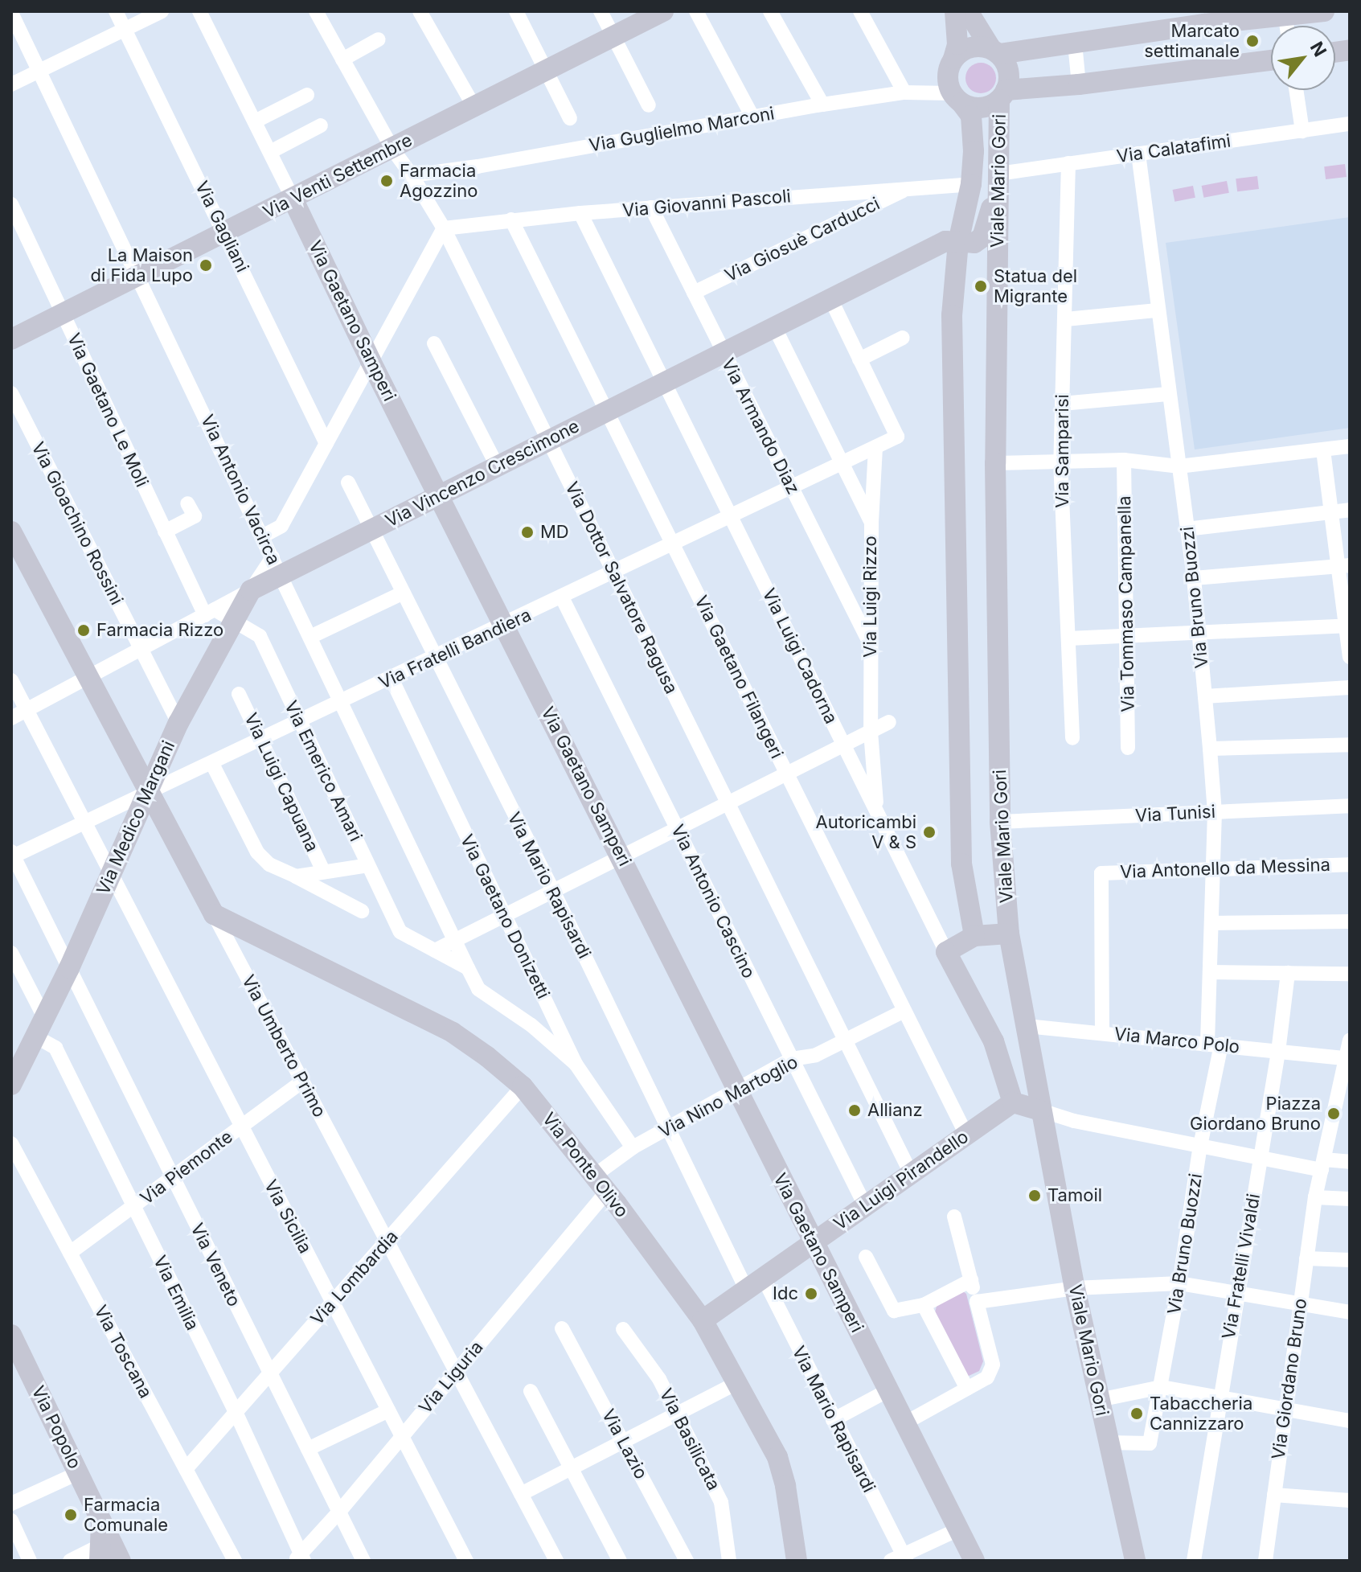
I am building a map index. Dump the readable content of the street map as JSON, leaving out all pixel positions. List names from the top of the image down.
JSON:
{
  "streets": {
    "street": [
      "Via Guglielmo Marconi",
      "Via Calatafimi",
      "Via Venti Settembre",
      "Viale Mario Gori",
      "Via Giovanni Pascoli",
      "Via Gagliani",
      "Via Giosuè Carducci",
      "Via Gaetano Samperi",
      "Via Gaetano Le Moli",
      "Via Armando Diaz",
      "Via Samparisi",
      "Via Vincenzo Crescimone",
      "Via Antonio Vacirca",
      "Via Gioachino Rossini",
      "Via Dottor Salvatore Ragusa",
      "Via Luigi Rizzo",
      "Via Bruno Buozzi",
      "Via Tommaso Campanella",
      "Via Fratelli Bandiera",
      "Via Luigi Cadorna",
      "Via Gaetano Filangeri",
      "Via Emerico Amari",
      "Via Luigi Capuana",
      "Via Tunisi",
      "Via Medico Margani",
      "Via Antonello da Messina",
      "Via Mario Rapisardi",
      "Via Antonio Cascino",
      "Via Gaetano Donizetti",
      "Via Marco Polo",
      "Via Umberto Primo",
      "Via Nino Martoglio",
      "Via Ponte Olivo",
      "Via Piemonte",
      "Via Luigi Pirandello",
      "Via Sicilia",
      "Via Veneto",
      "Via Fratelli Vivaldi",
      "Via Lombardia",
      "Via Emilia",
      "Via Toscana",
      "Via Liguria",
      "Via Giordano Bruno",
      "Via Popolo",
      "Via Basilicata",
      "Via Lazio"
    ]
  },
  "crossings": [
    ["Via Guglielmo Marconi", "Viale Mario Gori"],
    ["Via Guglielmo Marconi", "Via Dottor Salvatore Ragusa"],
    ["Via Calatafimi", "Viale Mario Gori"],
    ["Via Calatafimi", "Via Samparisi"],
    ["Via Calatafimi", "Via Vincenzo Crescimone"],
    ["Via Calatafimi", "Via Bruno Buozzi"],
    ["Via Venti Settembre", "Via Gagliani"],
    ["Via Venti Settembre", "Via Gaetano Samperi"],
    ["Via Venti Settembre", "Via Gaetano Le Moli"],
    ["Via Venti Settembre", "Via Antonio Vacirca"],
    ["Via Venti Settembre", "Via Dottor Salvatore Ragusa"],
    ["Viale Mario Gori", "Via Giovanni Pascoli"],
    ["Viale Mario Gori", "Via Vincenzo Crescimone"],
    ["Viale Mario Gori", "Via Bruno Buozzi"],
    ["Viale Mario Gori", "Via Tunisi"],
    ["Viale Mario Gori", "Via Marco Polo"],
    ["Via Giovanni Pascoli", "Via Giosuè Carducci"],
    ["Via Giovanni Pascoli", "Via Armando Diaz"],
    ["Via Giovanni Pascoli", "Via Dottor Salvatore Ragusa"],
    ["Via Giovanni Pascoli", "Via Luigi Cadorna"],
    ["Via Giovanni Pascoli", "Via Gaetano Filangeri"],
    ["Via Giosuè Carducci", "Via Armando Diaz"],
    ["Via Gaetano Samperi", "Via Vincenzo Crescimone"],
    ["Via Gaetano Samperi", "Via Fratelli Bandiera"],
    ["Via Gaetano Samperi", "Via Nino Martoglio"],
    ["Via Gaetano Samperi", "Via Luigi Pirandello"],
    ["Via Gaetano Le Moli", "Via Vincenzo Crescimone"],
    ["Via Gaetano Le Moli", "Via Emerico Amari"],
    ["Via Armando Diaz", "Via Vincenzo Crescimone"],
    ["Via Armando Diaz", "Via Luigi Rizzo"],
    ["Via Armando Diaz", "Via Fratelli Bandiera"],
    ["Via Vincenzo Crescimone", "Via Antonio Vacirca"],
    ["Via Vincenzo Crescimone", "Via Gioachino Rossini"],
    ["Via Vincenzo Crescimone", "Via Dottor Salvatore Ragusa"],
    ["Via Vincenzo Crescimone", "Via Luigi Rizzo"],
    ["Via Vincenzo Crescimone", "Via Luigi Cadorna"],
    ["Via Vincenzo Crescimone", "Via Gaetano Filangeri"],
    ["Via Vincenzo Crescimone", "Via Emerico Amari"],
    ["Via Vincenzo Crescimone", "Via Medico Margani"],
    ["Via Vincenzo Crescimone", "Via Mario Rapisardi"],
    ["Via Vincenzo Crescimone", "Via Umberto Primo"],
    ["Via Vincenzo Crescimone", "Via Sicilia"],
    ["Via Antonio Vacirca", "Via Fratelli Bandiera"],
    ["Via Antonio Vacirca", "Via Gaetano Donizetti"],
    ["Via Gioachino Rossini", "Via Medico Margani"],
    ["Via Dottor Salvatore Ragusa", "Via Fratelli Bandiera"],
    ["Via Dottor Salvatore Ragusa", "Via Nino Martoglio"],
    ["Via Dottor Salvatore Ragusa", "Via Luigi Pirandello"],
    ["Via Luigi Rizzo", "Via Fratelli Bandiera"],
    ["Via Luigi Rizzo", "Via Luigi Cadorna"],
    ["Via Bruno Buozzi", "Via Tunisi"],
    ["Via Bruno Buozzi", "Via Antonello da Messina"],
    ["Via Bruno Buozzi", "Via Marco Polo"],
    ["Via Fratelli Bandiera", "Via Luigi Cadorna"],
    ["Via Fratelli Bandiera", "Via Gaetano Filangeri"],
    ["Via Fratelli Bandiera", "Via Emerico Amari"],
    ["Via Fratelli Bandiera", "Via Luigi Capuana"],
    ["Via Fratelli Bandiera", "Via Medico Margani"],
    ["Via Fratelli Bandiera", "Via Mario Rapisardi"],
    ["Via Fratelli Bandiera", "Via Antonio Cascino"],
    ["Via Fratelli Bandiera", "Via Gaetano Donizetti"],
    ["Via Fratelli Bandiera", "Via Umberto Primo"],
    ["Via Fratelli Bandiera", "Via Sicilia"],
    ["Via Fratelli Bandiera", "Via Veneto"],
    ["Via Luigi Cadorna", "Via Luigi Pirandello"],
    ["Via Gaetano Filangeri", "Via Nino Martoglio"],
    ["Via Gaetano Filangeri", "Via Luigi Pirandello"],
    ["Via Emerico Amari", "Via Medico Margani"],
    ["Via Medico Margani", "Via Umberto Primo"],
    ["Via Medico Margani", "Via Sicilia"],
    ["Via Medico Margani", "Via Veneto"],
    ["Via Medico Margani", "Via Emilia"],
    ["Via Antonello da Messina", "Via Marco Polo"],
    ["Via Mario Rapisardi", "Via Nino Martoglio"],
    ["Via Mario Rapisardi", "Via Luigi Pirandello"],
    ["Via Antonio Cascino", "Via Nino Martoglio"],
    ["Via Antonio Cascino", "Via Luigi Pirandello"],
    ["Via Gaetano Donizetti", "Via Nino Martoglio"],
    ["Via Marco Polo", "Via Fratelli Vivaldi"],
    ["Via Marco Polo", "Via Giordano Bruno"],
    ["Via Umberto Primo", "Via Ponte Olivo"],
    ["Via Umberto Primo", "Via Piemonte"],
    ["Via Umberto Primo", "Via Lombardia"],
    ["Via Umberto Primo", "Via Liguria"],
    ["Via Nino Martoglio", "Via Ponte Olivo"],
    ["Via Nino Martoglio", "Via Liguria"],
    ["Via Ponte Olivo", "Via Luigi Pirandello"],
    ["Via Ponte Olivo", "Via Lombardia"],
    ["Via Ponte Olivo", "Via Liguria"],
    ["Via Piemonte", "Via Sicilia"],
    ["Via Piemonte", "Via Veneto"],
    ["Via Piemonte", "Via Emilia"],
    ["Via Piemonte", "Via Toscana"],
    ["Via Sicilia", "Via Lombardia"],
    ["Via Sicilia", "Via Liguria"],
    ["Via Veneto", "Via Lombardia"],
    ["Via Veneto", "Via Liguria"],
    ["Via Lombardia", "Via Emilia"],
    ["Via Lombardia", "Via Toscana"],
    ["Via Emilia", "Via Liguria"]
  ],
  "places": [
    "Marcato settimanale",
    "Farmacia Agozzino",
    "La Maison di Fida Lupo",
    "Statua del Migrante",
    "MD",
    "Farmacia Rizzo",
    "Autoricambi V & S",
    "Allianz",
    "Piazza Giordano Bruno",
    "Tamoil",
    "Idc",
    "Tabaccheria Cannizzaro",
    "Farmacia Comunale"
  ],
  "north": "top right"
}
